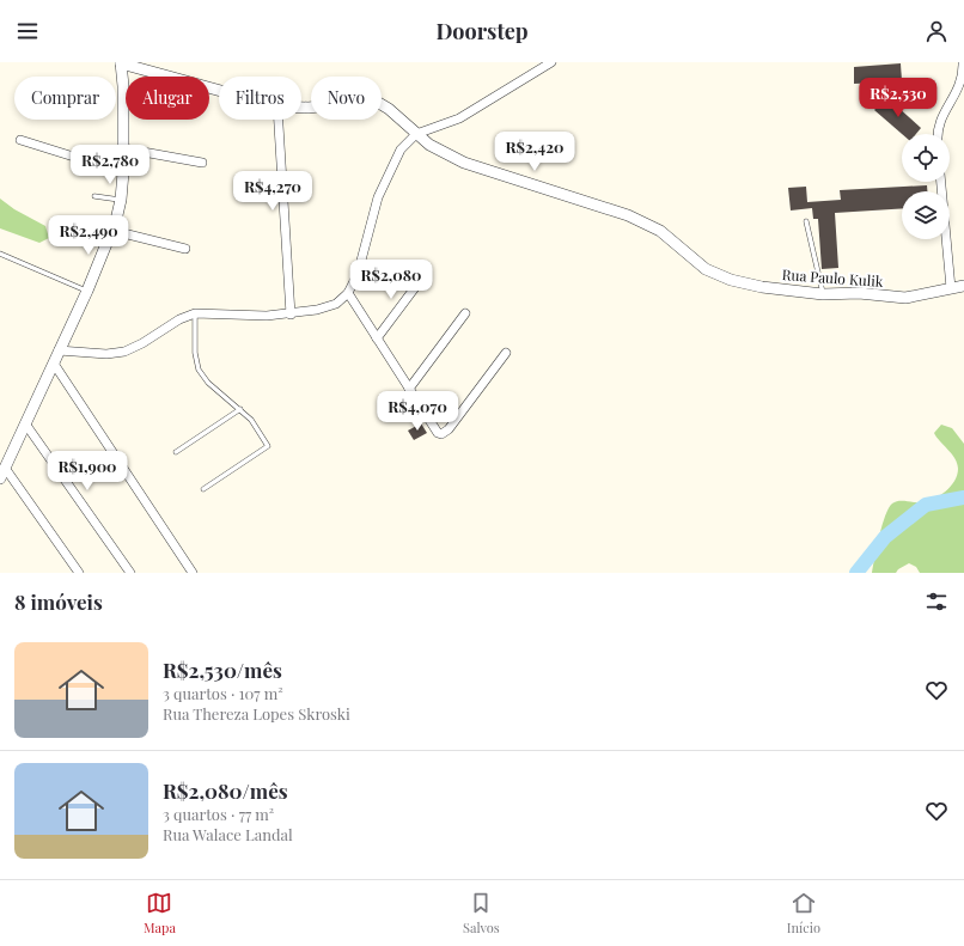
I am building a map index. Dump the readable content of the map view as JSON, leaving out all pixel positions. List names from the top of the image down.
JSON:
{
  "streets": {
    "street": ["Rua Paulo Kulik"]
  },
  "page": {
    "header": "Doorstep",
    "chip": [
      "Comprar",
      "Alugar",
      "Filtros",
      "Novo"
    ],
    "price": [
      "R$2,530",
      "R$2,420",
      "R$2,780",
      "R$4,270",
      "R$2,490",
      "R$2,080",
      "R$4,070",
      "R$1,900"
    ],
    "heading": "8 imóveis",
    "list": [
      {
        "name": "R$2,530/mês",
        "note": "3 quartos · 107 m² · Rua Thereza Lopes Skroski"
      },
      {
        "name": "R$2,080/mês",
        "note": "3 quartos · 77 m² · Rua Walace Landal"
      }
    ],
    "tabs": ["Mapa", "Salvos", "Início"]
  }
}
